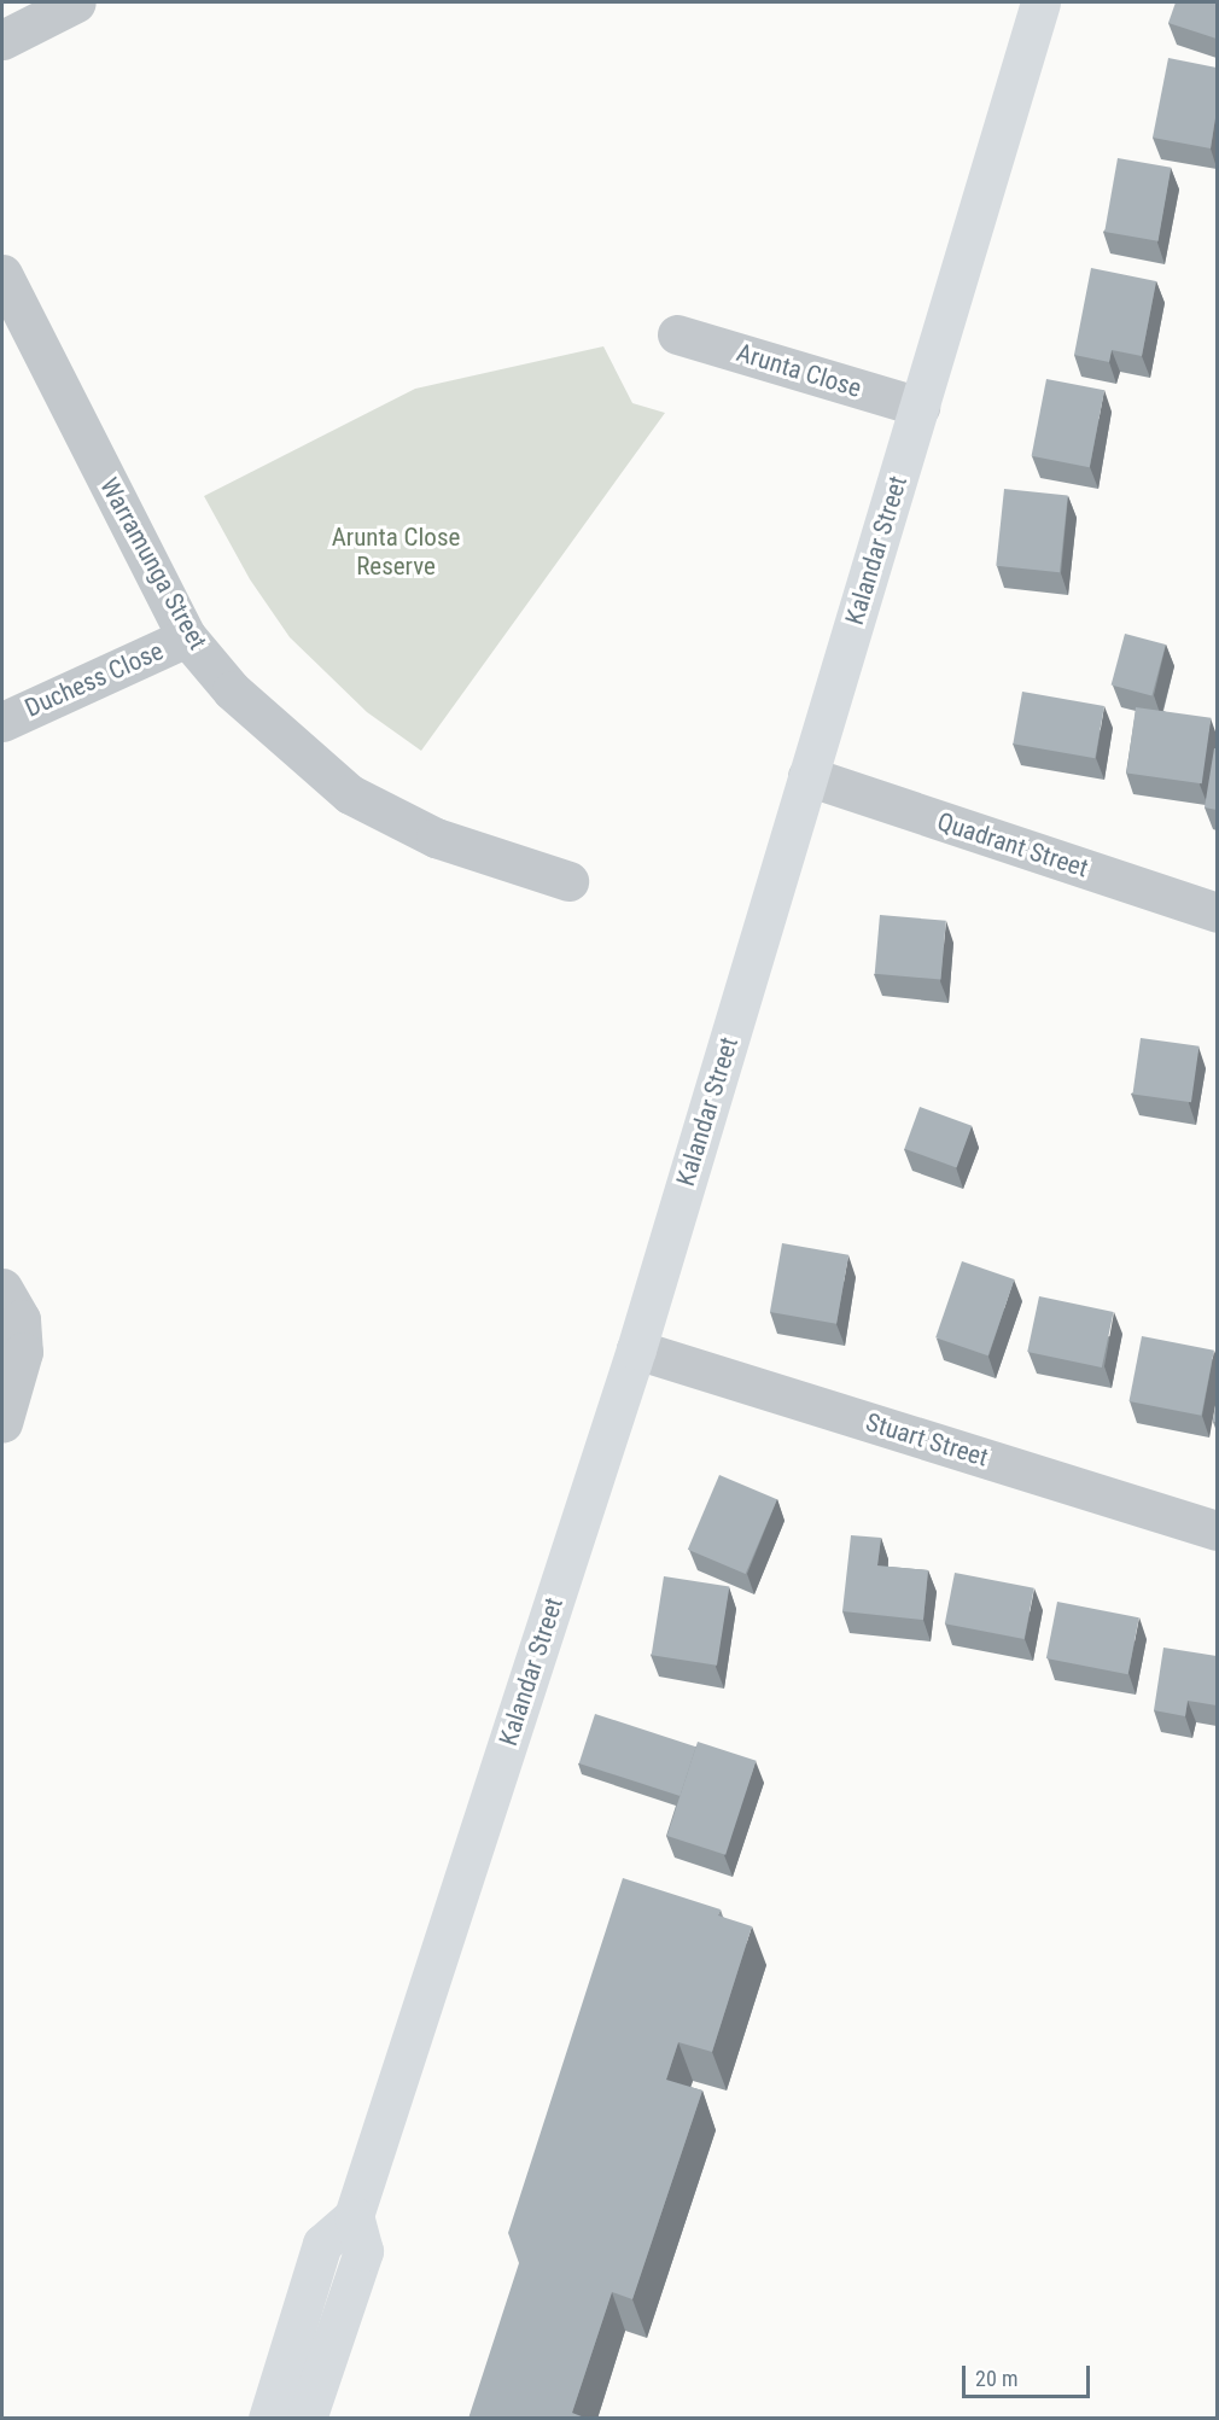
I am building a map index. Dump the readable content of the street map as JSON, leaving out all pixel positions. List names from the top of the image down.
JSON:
{
  "streets": {
    "main road": ["Kalandar Street"],
    "street": [
      "Arunta Close",
      "Warramunga Street",
      "Duchess Close",
      "Quadrant Street",
      "Stuart Street"
    ]
  },
  "crossings": [
    ["Arunta Close", "Kalandar Street"],
    ["Kalandar Street", "Quadrant Street"],
    ["Kalandar Street", "Stuart Street"],
    ["Warramunga Street", "Duchess Close"]
  ],
  "parks": ["Arunta Close Reserve"],
  "scale_bar": "20 m"
}
